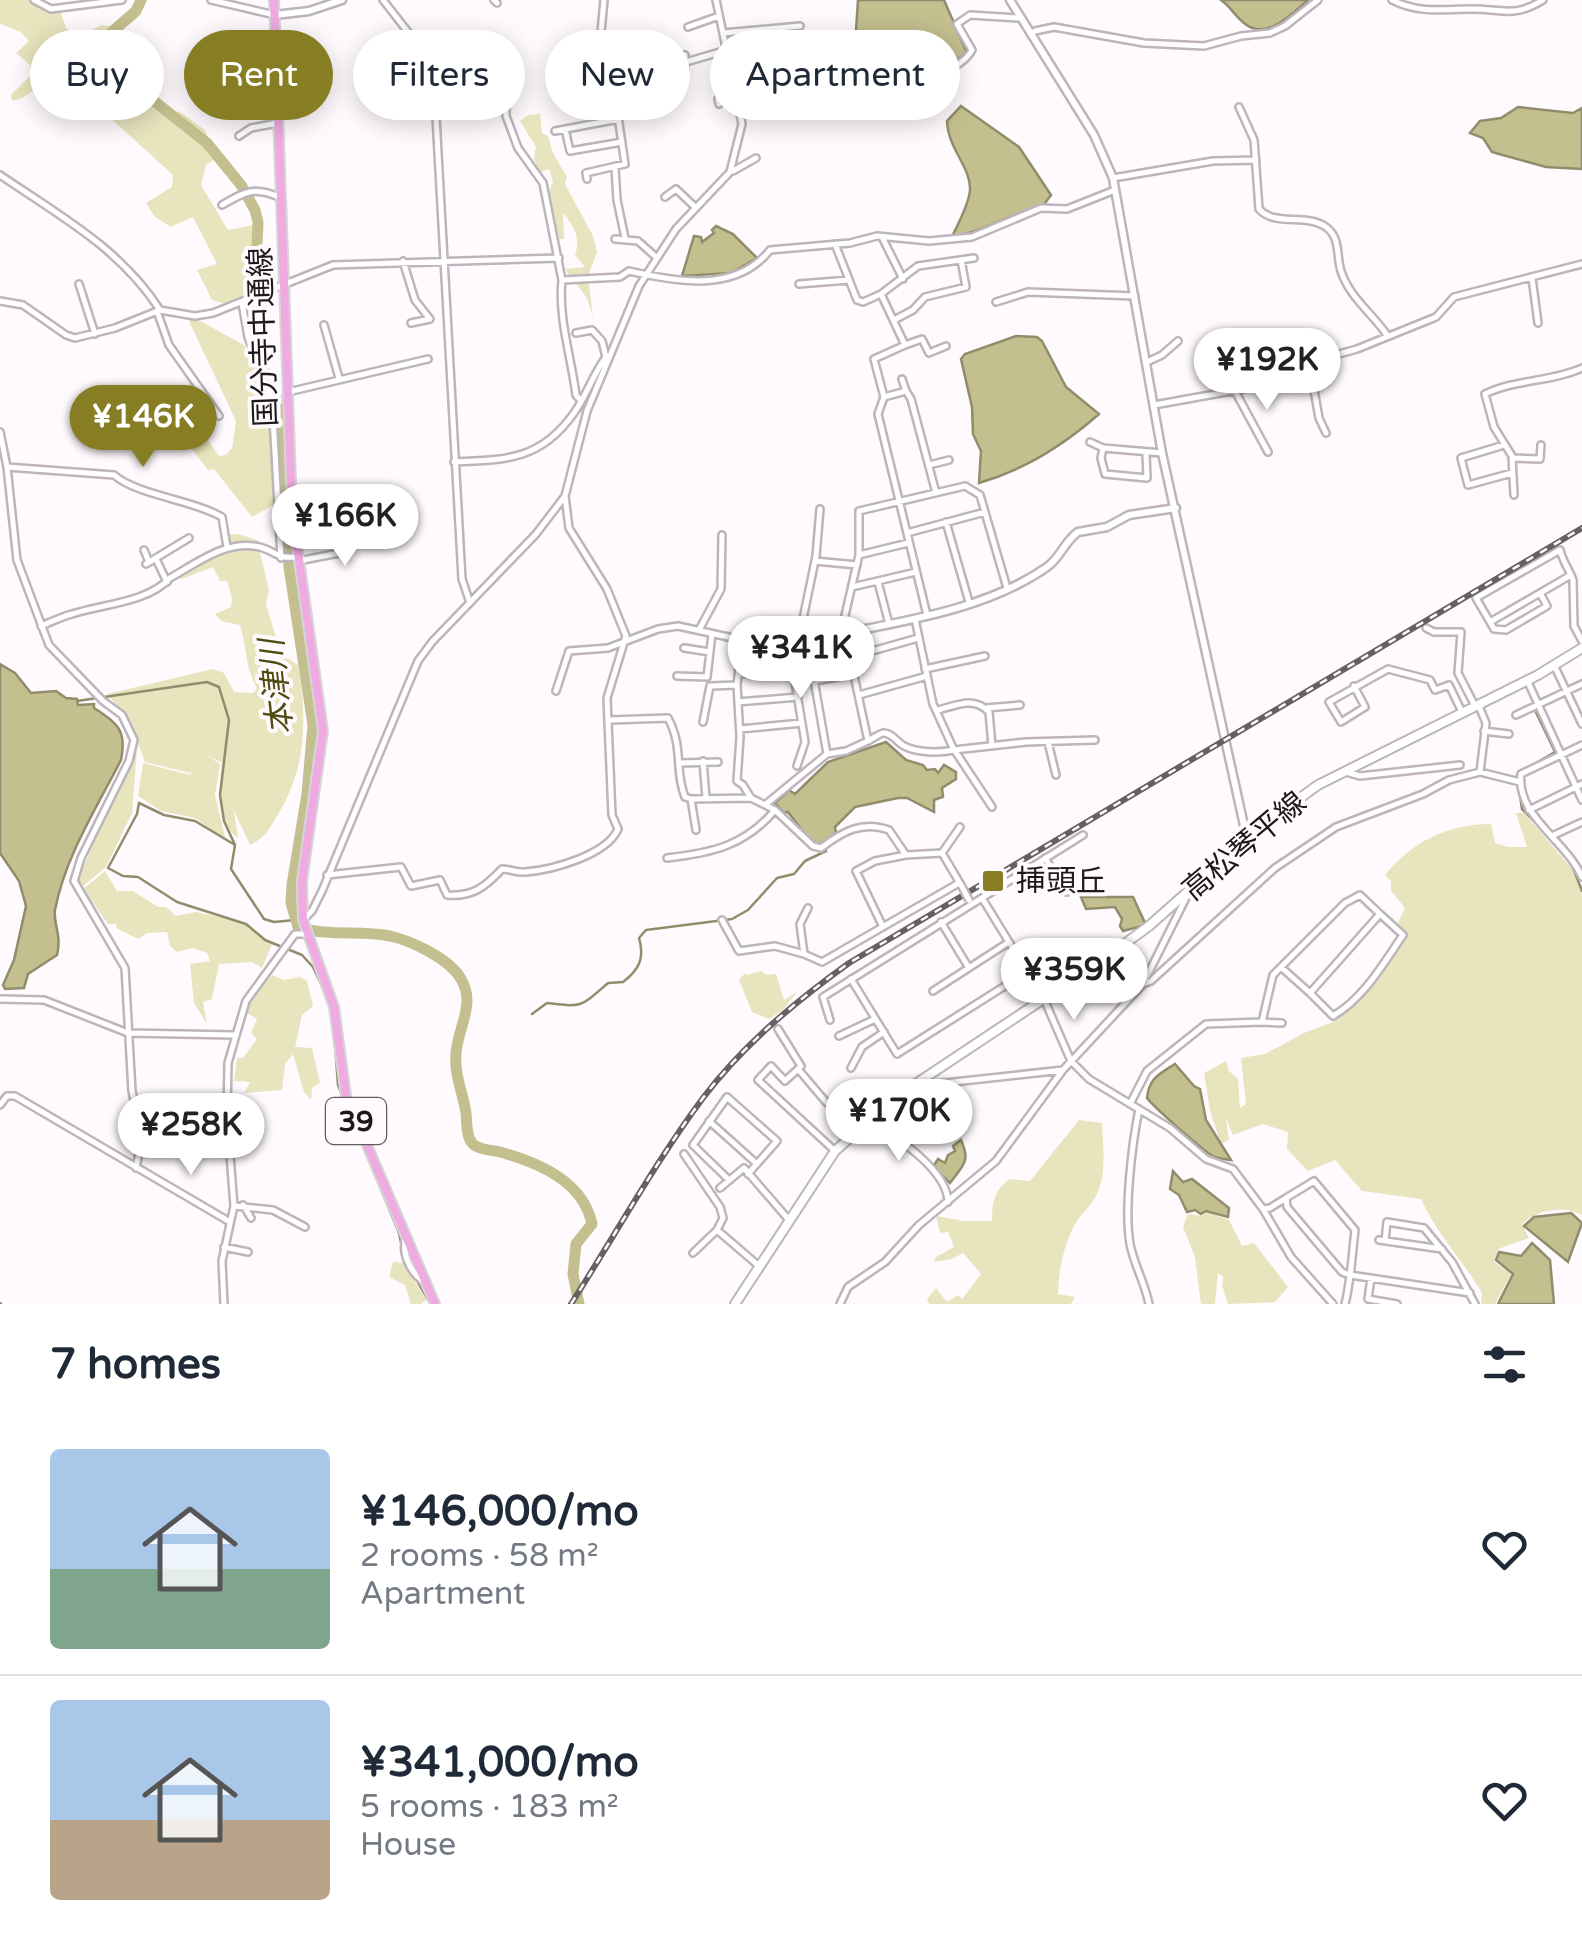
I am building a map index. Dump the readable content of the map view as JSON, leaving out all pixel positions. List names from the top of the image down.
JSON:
{
  "streets": {
    "main road": ["国分寺中通線", "高松琴平線", "39"]
  },
  "water": ["本津川"],
  "places": {
    "transit": ["挿頭丘"]
  },
  "page": {
    "chip": [
      "Buy",
      "Rent",
      "Filters",
      "New",
      "Apartment"
    ],
    "price": [
      "¥192K",
      "¥146K",
      "¥166K",
      "¥341K",
      "¥359K",
      "¥170K",
      "¥258K"
    ],
    "heading": "7 homes",
    "list": [
      {
        "name": "¥146,000/mo",
        "note": "2 rooms · 58 m² · Apartment"
      },
      {
        "name": "¥341,000/mo",
        "note": "5 rooms · 183 m² · House"
      }
    ]
  }
}
